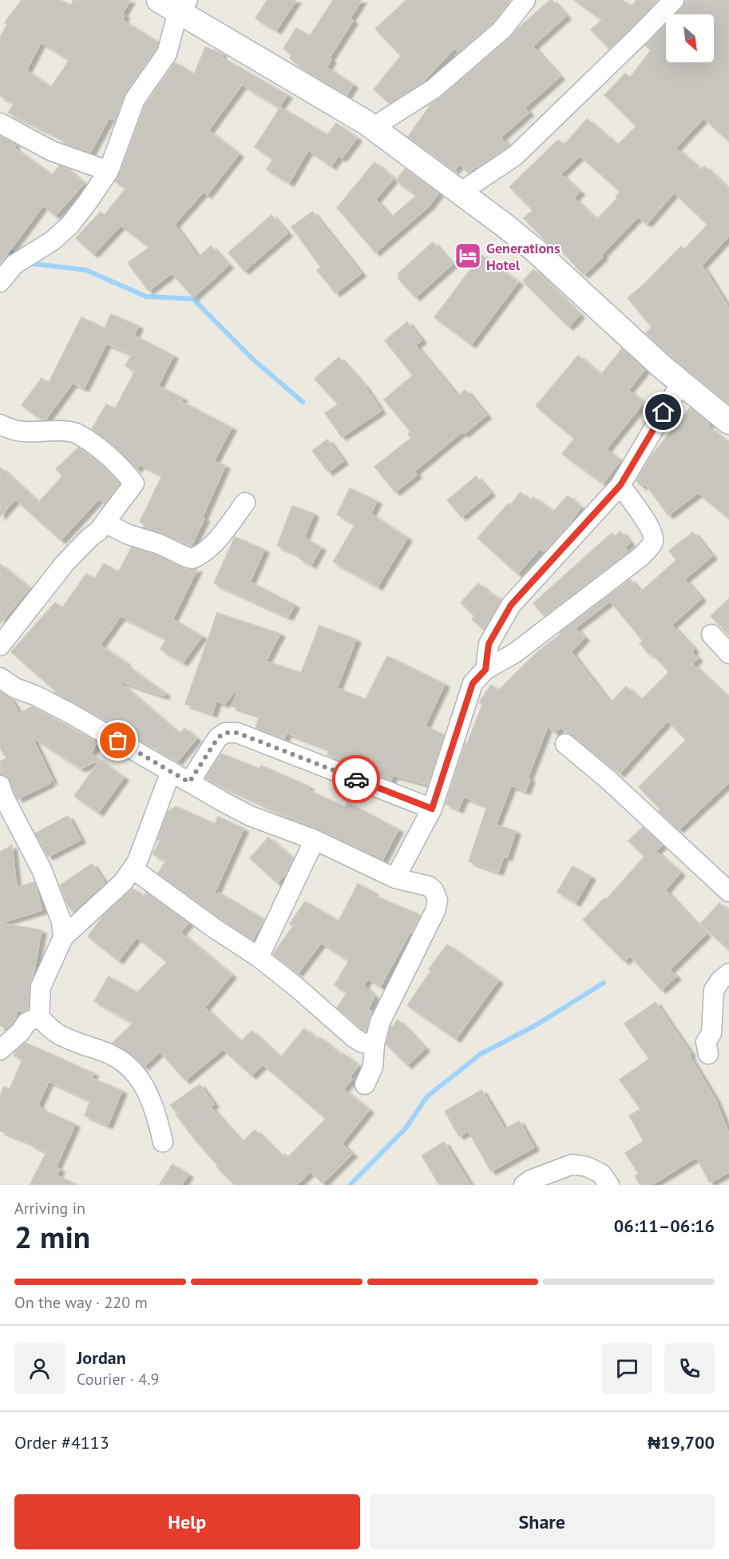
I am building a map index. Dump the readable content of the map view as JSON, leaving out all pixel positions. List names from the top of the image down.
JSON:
{
  "places": {
    "hotel": ["Generations Hotel"]
  },
  "north": "bottom right",
  "page": {
    "heading": ["2 min", "Arriving in", "06:11–06:16"],
    "panel": [
      "Jordan",
      "Courier · 4.9",
      "Order #4113",
      "₦19,700"
    ],
    "bar": "On the way · 220 m",
    "buttons": ["Help", "Share"]
  }
}
